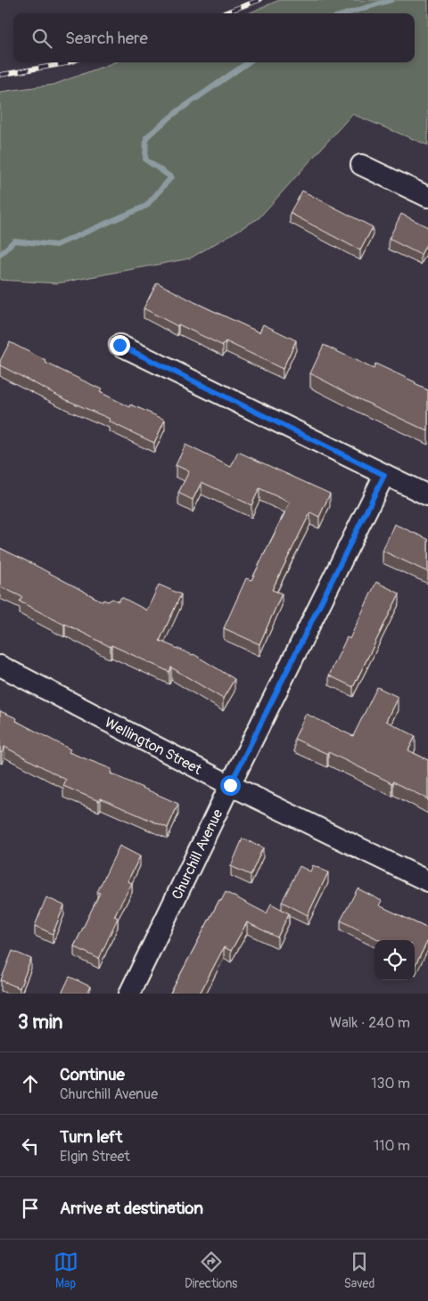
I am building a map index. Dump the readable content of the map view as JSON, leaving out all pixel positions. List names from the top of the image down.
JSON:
{
  "streets": {
    "street": ["Wellington Street", "Churchill Avenue"]
  },
  "crossings": [
    ["Wellington Street", "Churchill Avenue"]
  ],
  "page": {
    "search": "Search here",
    "heading": ["3 min", "Walk · 240 m"],
    "list": [
      ["Continue", "Churchill Avenue", "130 m"],
      ["Turn left", "Elgin Street", "110 m"],
      "Arrive at destination"
    ],
    "nav": ["Map", "Directions", "Saved"]
  }
}
